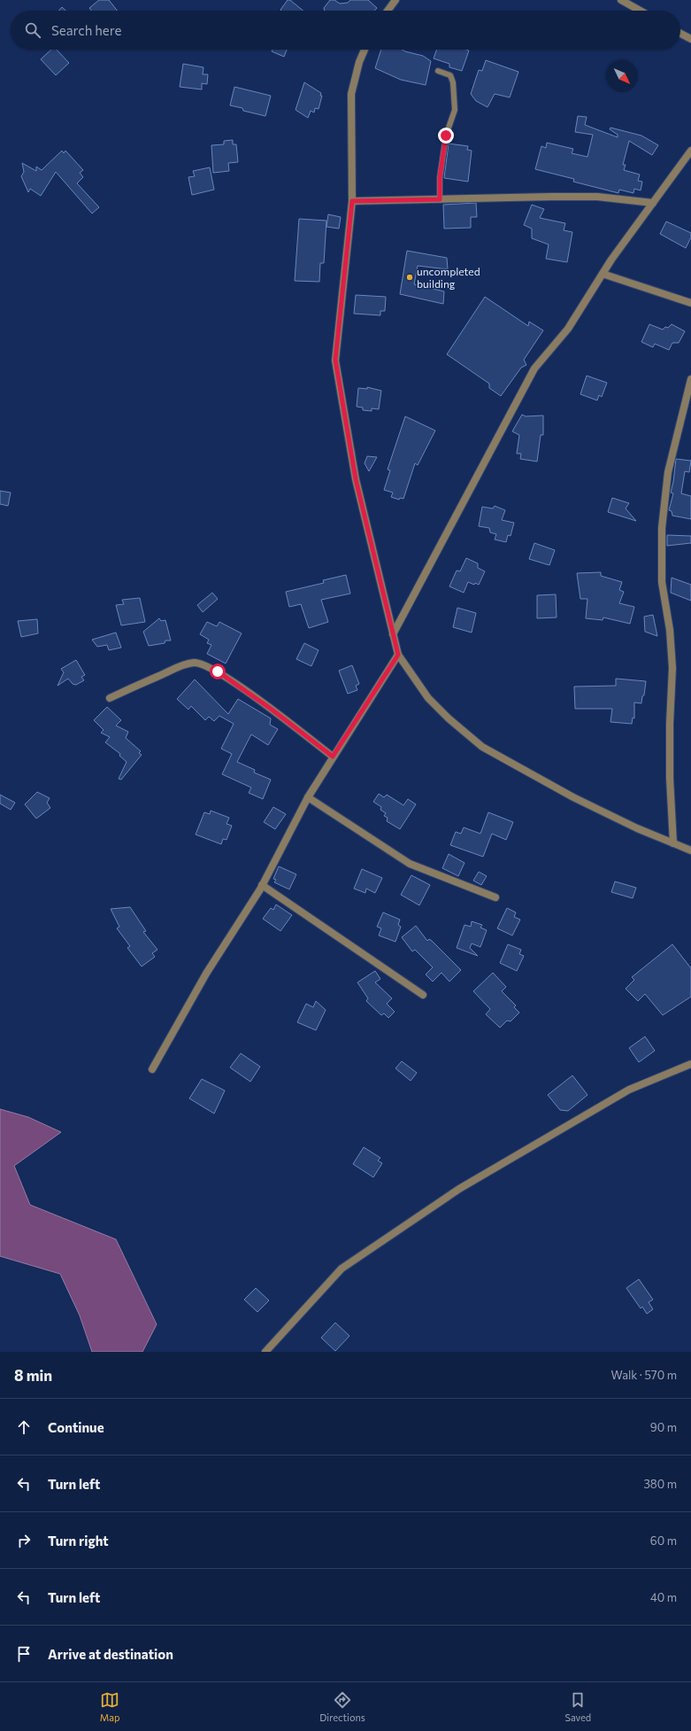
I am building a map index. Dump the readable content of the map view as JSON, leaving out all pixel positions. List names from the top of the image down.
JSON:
{
  "places": ["uncompleted building"],
  "north": "bottom right",
  "page": {
    "search": "Search here",
    "heading": ["8 min", "Walk · 570 m"],
    "list": [
      ["Continue", "90 m"],
      ["Turn left", "380 m"],
      ["Turn right", "60 m"],
      ["Turn left", "40 m"],
      "Arrive at destination"
    ],
    "nav": ["Map", "Directions", "Saved"]
  }
}
